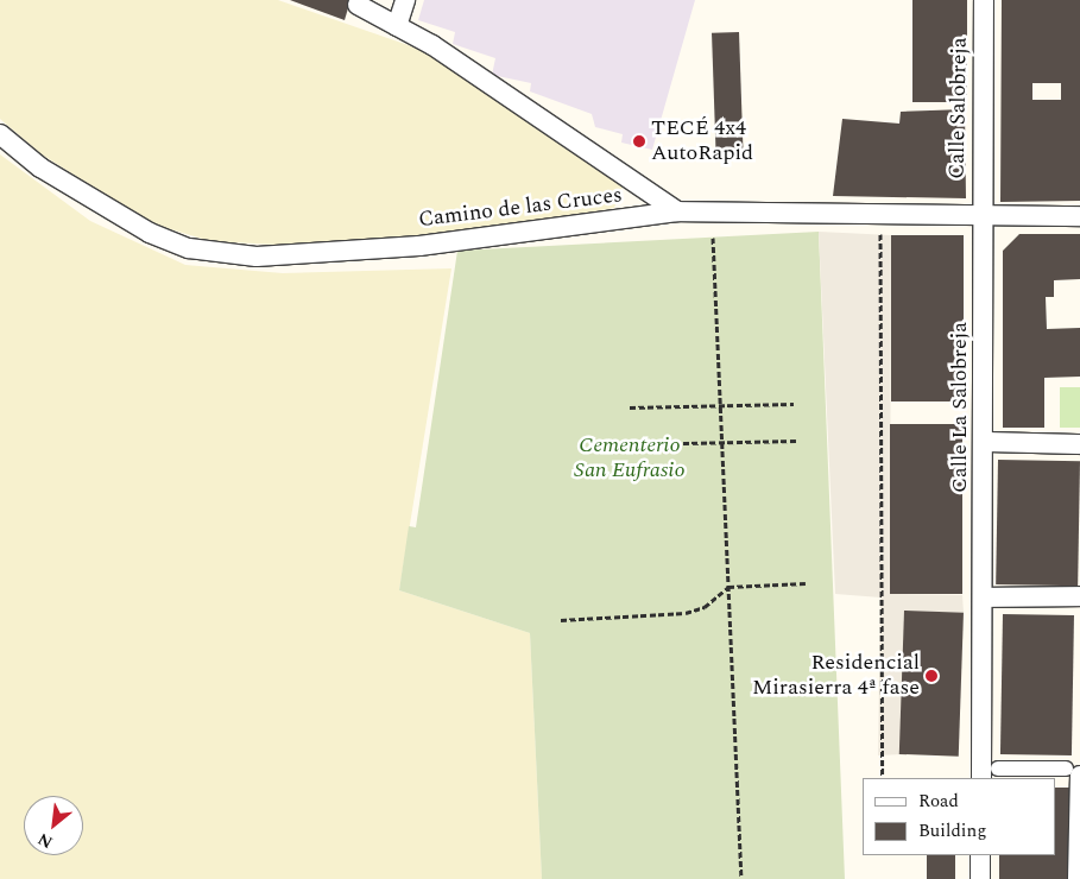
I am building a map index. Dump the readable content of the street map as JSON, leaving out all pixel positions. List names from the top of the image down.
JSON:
{
  "streets": {
    "street": ["Calle Salobreja", "Camino de las Cruces", "Calle La Salobreja"]
  },
  "crossings": [
    ["Calle Salobreja", "Camino de las Cruces"],
    ["Calle Salobreja", "Calle La Salobreja"],
    ["Camino de las Cruces", "Calle La Salobreja"]
  ],
  "parks": ["Cementerio San Eufrasio"],
  "places": ["TECÉ 4x4 AutoRapid", "Residencial Mirasierra 4ª fase"],
  "legend": ["Road", "Building"],
  "north": "bottom left"
}
